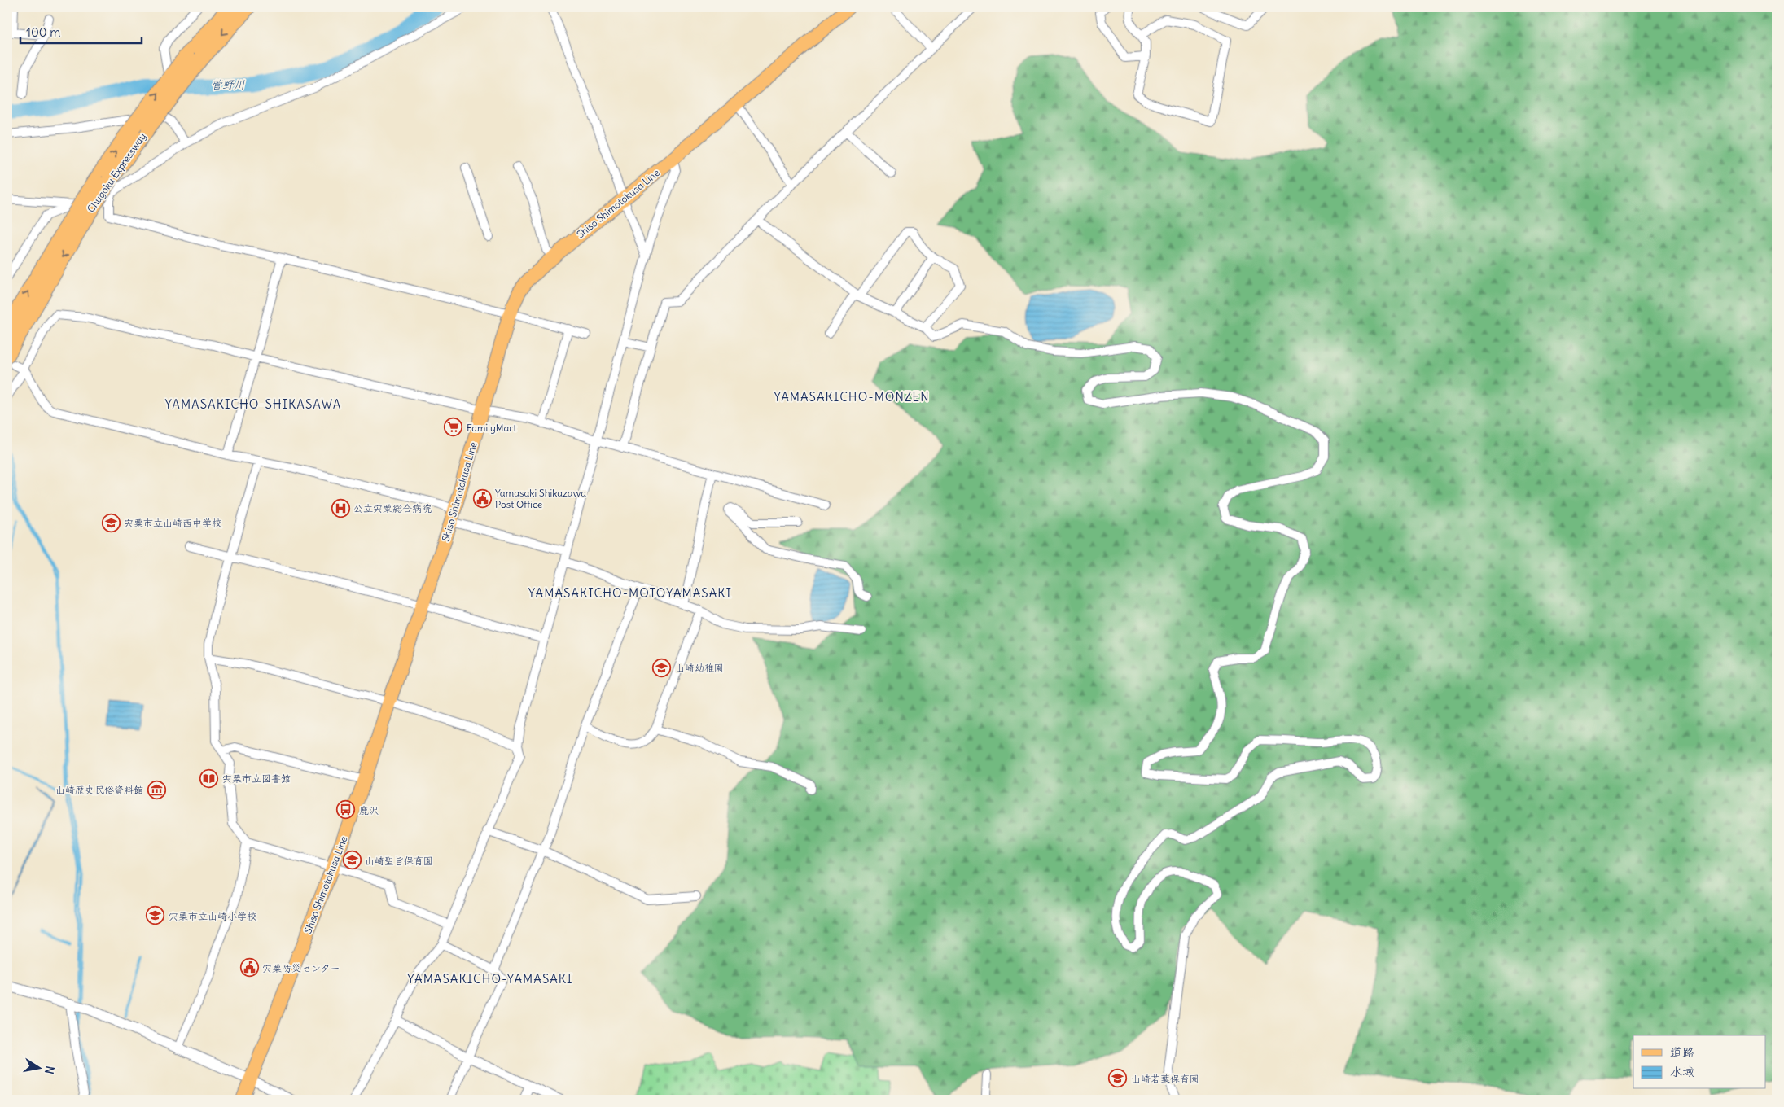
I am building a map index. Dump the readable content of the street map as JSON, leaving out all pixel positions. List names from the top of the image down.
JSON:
{
  "streets": {
    "highway": ["Chugoku Expressway"],
    "main road": ["Shiso Shimotokusa Line"]
  },
  "districts": [
    "YAMASAKICHO-MONZEN",
    "YAMASAKICHO-SHIKASAWA",
    "YAMASAKICHO-MOTOYAMASAKI",
    "YAMASAKICHO-YAMASAKI"
  ],
  "water": ["菅野川"],
  "places": {
    "supermarket": ["FamilyMart"],
    "public building": ["Yamasaki Shikazawa Post Office", "宍粟防災センター"],
    "hospital": ["公立宍粟総合病院"],
    "school or university": [
      "宍粟市立山崎西中学校",
      "山崎幼稚園",
      "山崎聖旨保育園",
      "宍粟市立山崎小学校",
      "山崎若葉保育園"
    ],
    "library": ["宍粟市立図書館"],
    "museum": ["山崎歴史民俗資料館"],
    "bus stop": ["鹿沢"]
  },
  "legend": ["道路", "水域"],
  "scale_bar": "100 m",
  "north": "right"
}
